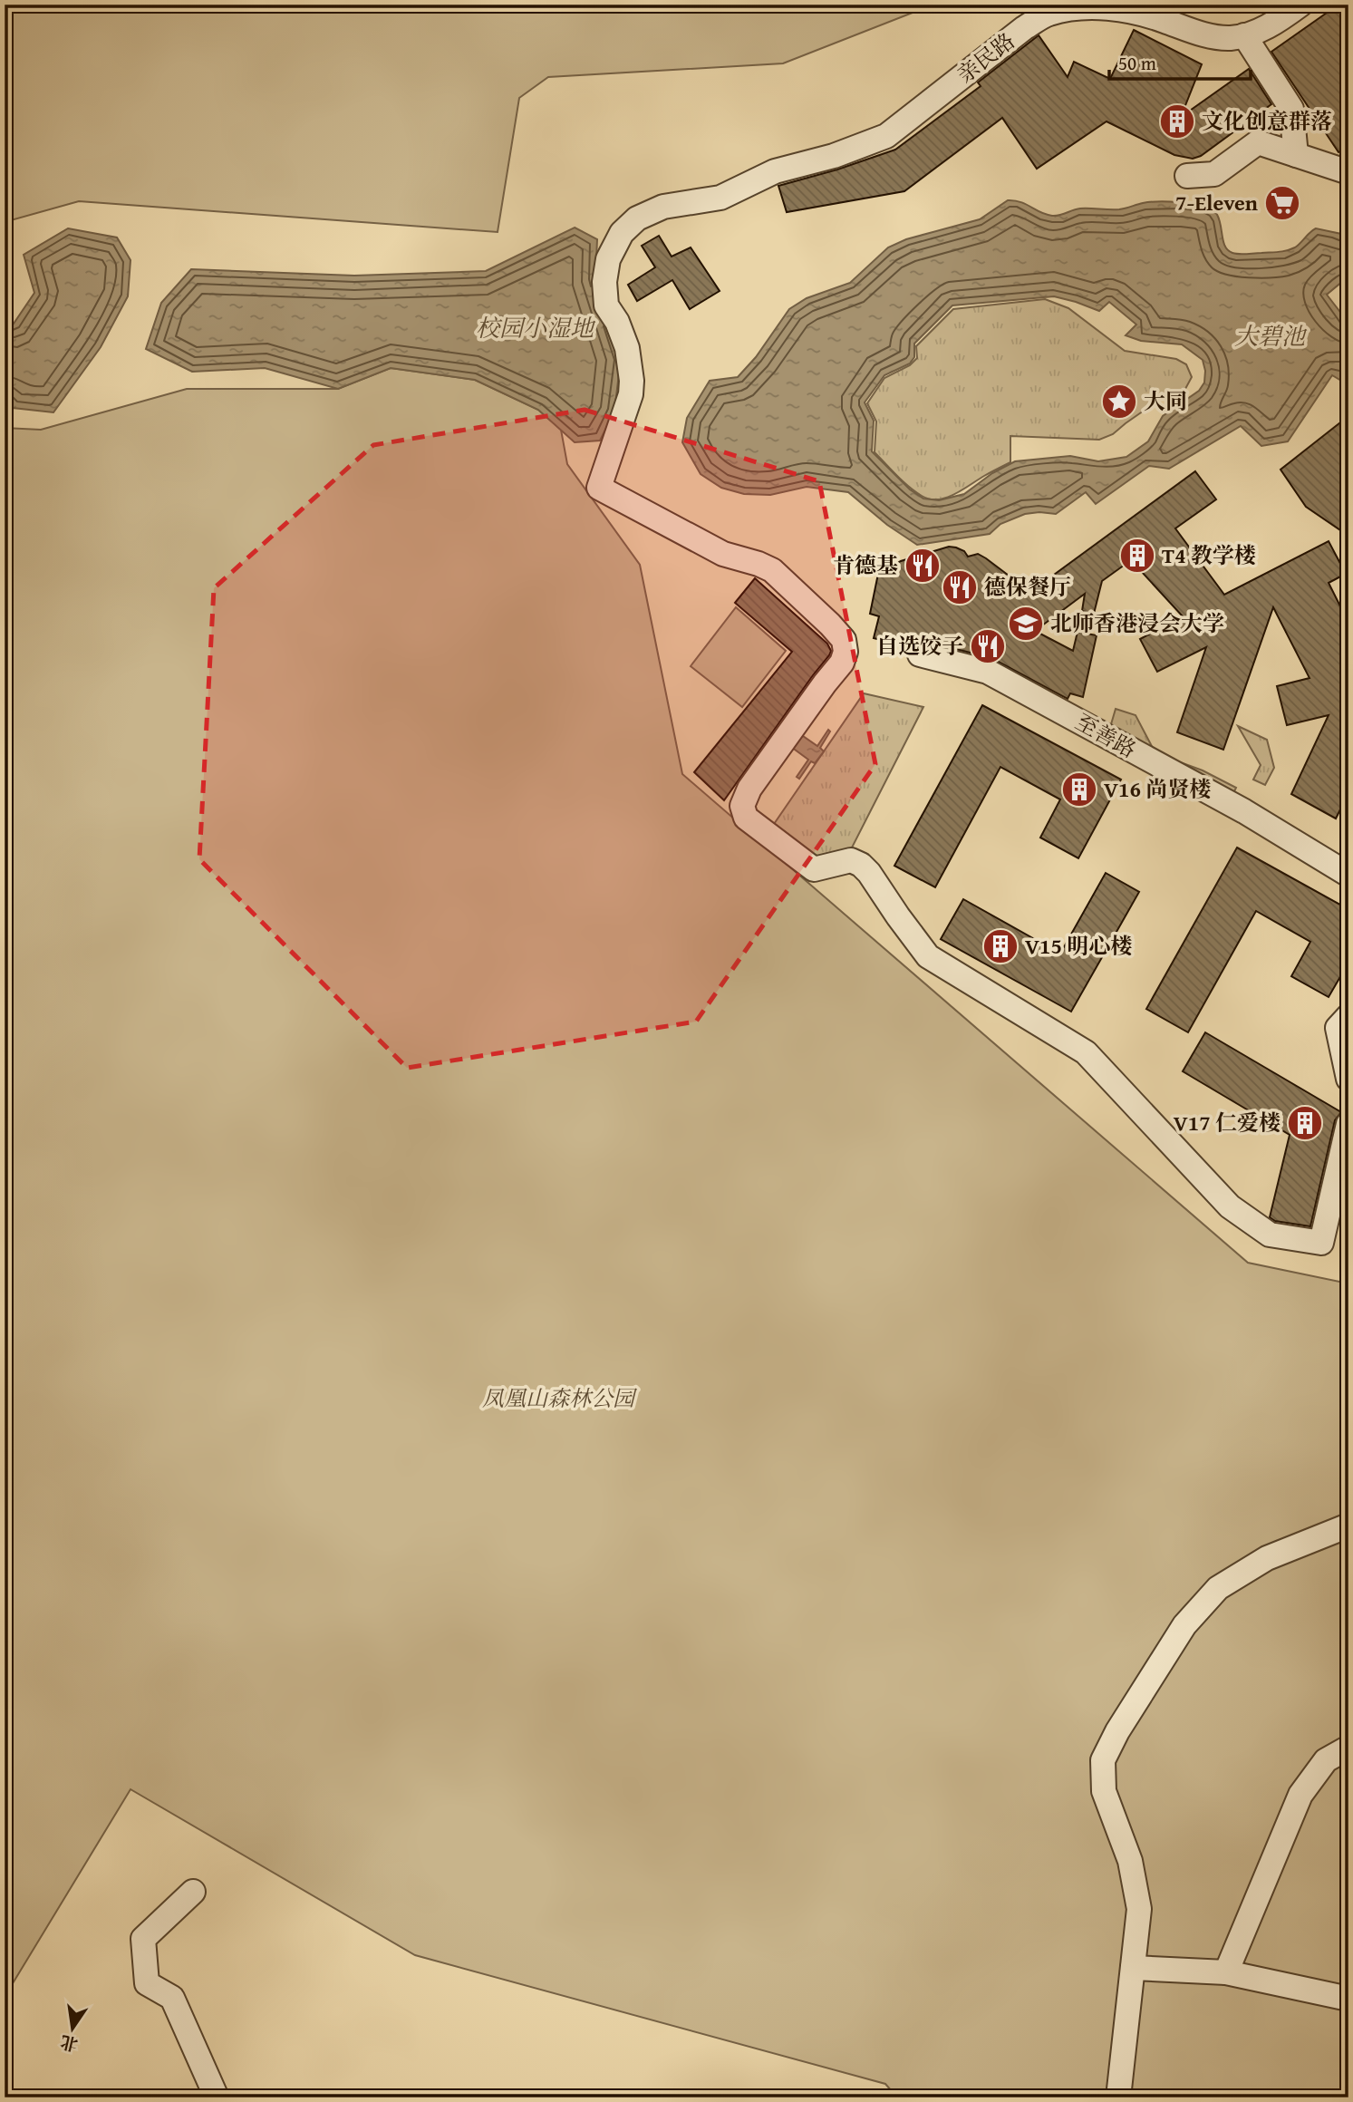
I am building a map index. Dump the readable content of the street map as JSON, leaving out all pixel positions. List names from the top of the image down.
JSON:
{
  "streets": {
    "street": ["亲民路", "至善路"]
  },
  "water": ["校园小湿地", "大碧池"],
  "parks": ["凤凰山森林公园"],
  "places": {
    "building": [
      "文化创意群落",
      "T4 教学楼",
      "V16 尚贤楼",
      "V15 明心楼",
      "V17 仁爱楼"
    ],
    "supermarket": ["7-Eleven"],
    "place": ["大同"],
    "restaurant": ["肯德基", "德保餐厅", "自选饺子"],
    "school or university": ["北师香港浸会大学"]
  },
  "scale_bar": "50 m",
  "north": "bottom"
}
